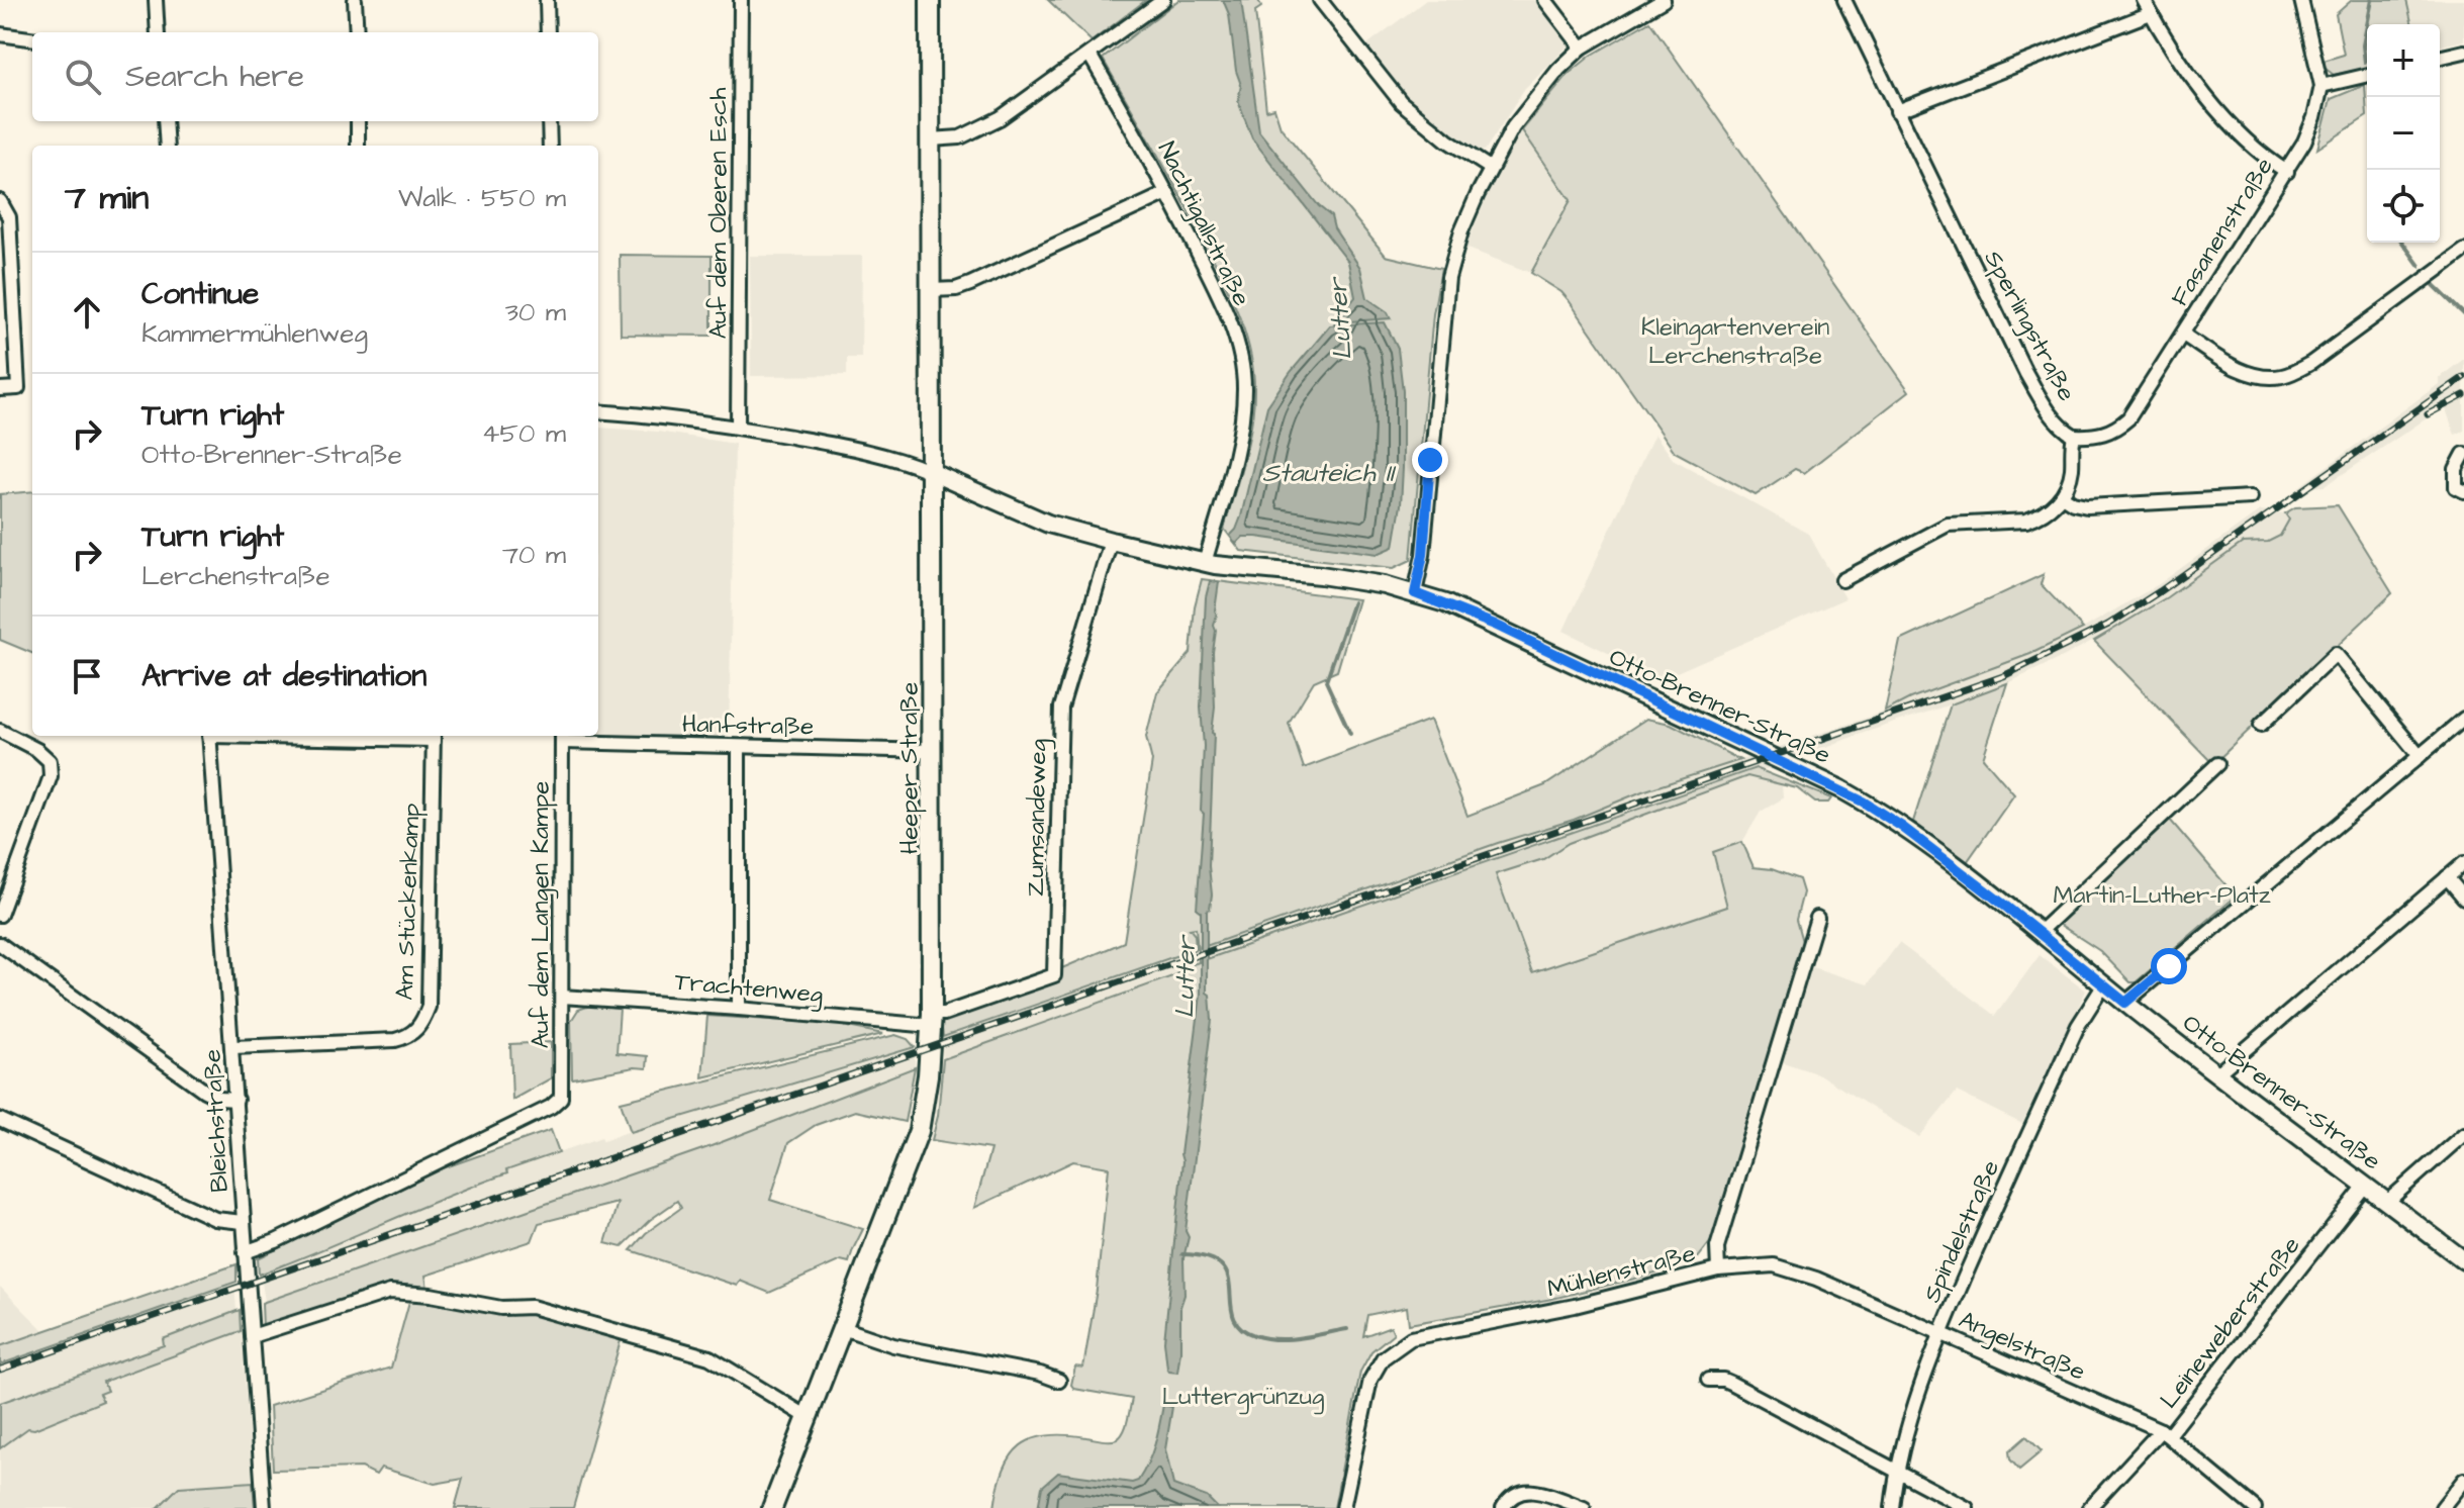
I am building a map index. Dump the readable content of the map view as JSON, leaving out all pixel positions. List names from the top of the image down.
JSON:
{
  "streets": {
    "main road": ["Heeper Straße"],
    "street": [
      "Auf dem Oberen Esch",
      "Nachtigallstraße",
      "Fasanenstraße",
      "Sperlingstraße",
      "Otto-Brenner-Straße",
      "Hanfstraße",
      "Zumsandeweg",
      "Am Stückenkamp",
      "Auf dem Langen Kampe",
      "Trachtenweg",
      "Bleichstraße",
      "Spindelstraße",
      "Mühlenstraße",
      "Leineweberstraße",
      "Angelstraße"
    ]
  },
  "crossings": [
    ["Nachtigallstraße", "Otto-Brenner-Straße"],
    ["Fasanenstraße", "Sperlingstraße"],
    ["Otto-Brenner-Straße", "Heeper Straße"],
    ["Otto-Brenner-Straße", "Zumsandeweg"],
    ["Otto-Brenner-Straße", "Spindelstraße"],
    ["Otto-Brenner-Straße", "Leineweberstraße"],
    ["Hanfstraße", "Heeper Straße"],
    ["Hanfstraße", "Auf dem Langen Kampe"],
    ["Heeper Straße", "Zumsandeweg"],
    ["Heeper Straße", "Trachtenweg"],
    ["Zumsandeweg", "Trachtenweg"],
    ["Am Stückenkamp", "Bleichstraße"],
    ["Auf dem Langen Kampe", "Trachtenweg"],
    ["Auf dem Langen Kampe", "Bleichstraße"],
    ["Spindelstraße", "Angelstraße"],
    ["Mühlenstraße", "Angelstraße"],
    ["Leineweberstraße", "Angelstraße"]
  ],
  "water": ["Lutter", "Stauteich II"],
  "parks": ["Kleingartenverein Lerchenstraße", "Martin-Luther-Platz", "Luttergrünzug"],
  "page": {
    "map_buttons": ["+", "−"],
    "search": "Search here",
    "heading": ["7 min", "Walk · 550 m"],
    "list": [
      ["Continue", "Kammermühlenweg", "30 m"],
      ["Turn right", "Otto-Brenner-Straße", "450 m"],
      ["Turn right", "Lerchenstraße", "70 m"],
      "Arrive at destination"
    ]
  }
}
